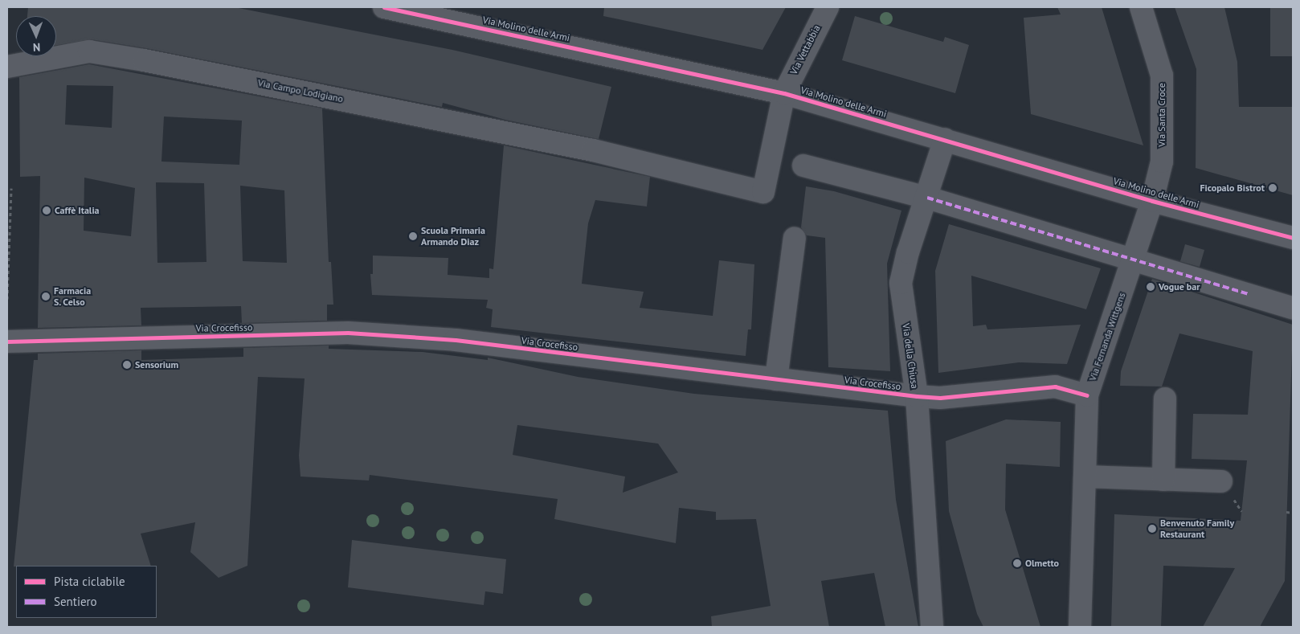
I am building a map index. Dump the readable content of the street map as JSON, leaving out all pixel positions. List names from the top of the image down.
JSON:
{
  "streets": {
    "street": [
      "Via Molino delle Armi",
      "Via Vettabbia",
      "Via Campo Lodigiano",
      "Via Santa Croce",
      "Via Crocefisso",
      "Via Fernanda Wittgens",
      "Via della Chiusa"
    ]
  },
  "crossings": [
    ["Via Molino delle Armi", "Via Vettabbia"],
    ["Via Molino delle Armi", "Via Santa Croce"],
    ["Via Molino delle Armi", "Via Fernanda Wittgens"],
    ["Via Molino delle Armi", "Via della Chiusa"],
    ["Via Vettabbia", "Via Campo Lodigiano"],
    ["Via Santa Croce", "Via Fernanda Wittgens"],
    ["Via Crocefisso", "Via Fernanda Wittgens"],
    ["Via Crocefisso", "Via della Chiusa"]
  ],
  "places": [
    "Ficopalo Bistrot",
    "Caffè Italia",
    "Scuola Primaria Armando Diaz",
    "Vogue bar",
    "Farmacia S. Celso",
    "Sensorium",
    "Benvenuto Family Restaurant",
    "Olmetto"
  ],
  "legend": ["Pista ciclabile", "Sentiero"],
  "north": "bottom"
}
